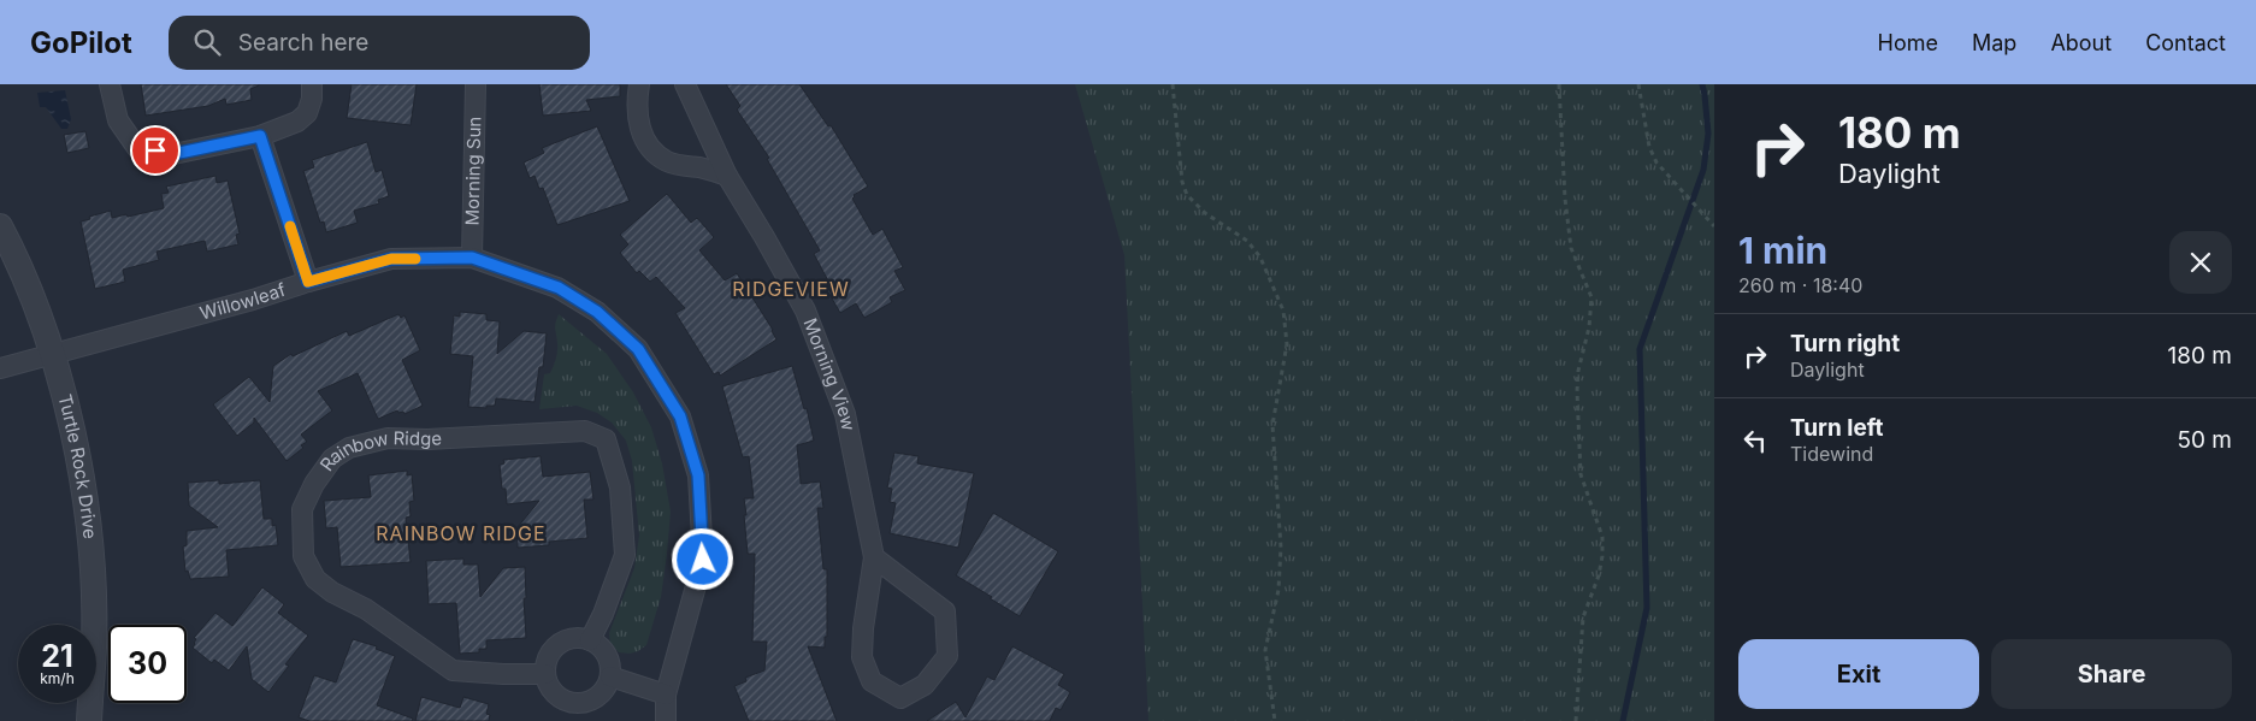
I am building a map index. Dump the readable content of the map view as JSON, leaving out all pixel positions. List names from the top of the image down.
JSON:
{
  "streets": {
    "street": [
      "Morning Sun",
      "Willowleaf",
      "Morning View",
      "Rainbow Ridge",
      "Turtle Rock Drive"
    ]
  },
  "crossings": [
    ["Morning Sun", "Willowleaf"],
    ["Willowleaf", "Turtle Rock Drive"]
  ],
  "districts": ["RIDGEVIEW", "RAINBOW RIDGE"],
  "page": {
    "header": "GoPilot",
    "search": "Search here",
    "nav": [
      "Home",
      "Map",
      "About",
      "Contact"
    ],
    "turn": ["180 m", "Daylight"],
    "heading": ["1 min", "260 m · 18:40"],
    "list": [
      {
        "name": "Turn right",
        "note": "Daylight",
        "value": "180 m"
      },
      {
        "name": "Turn left",
        "note": "Tidewind",
        "value": "50 m"
      }
    ],
    "speed": "21 km/h",
    "limit": "30",
    "buttons": ["Exit", "Share"]
  }
}
